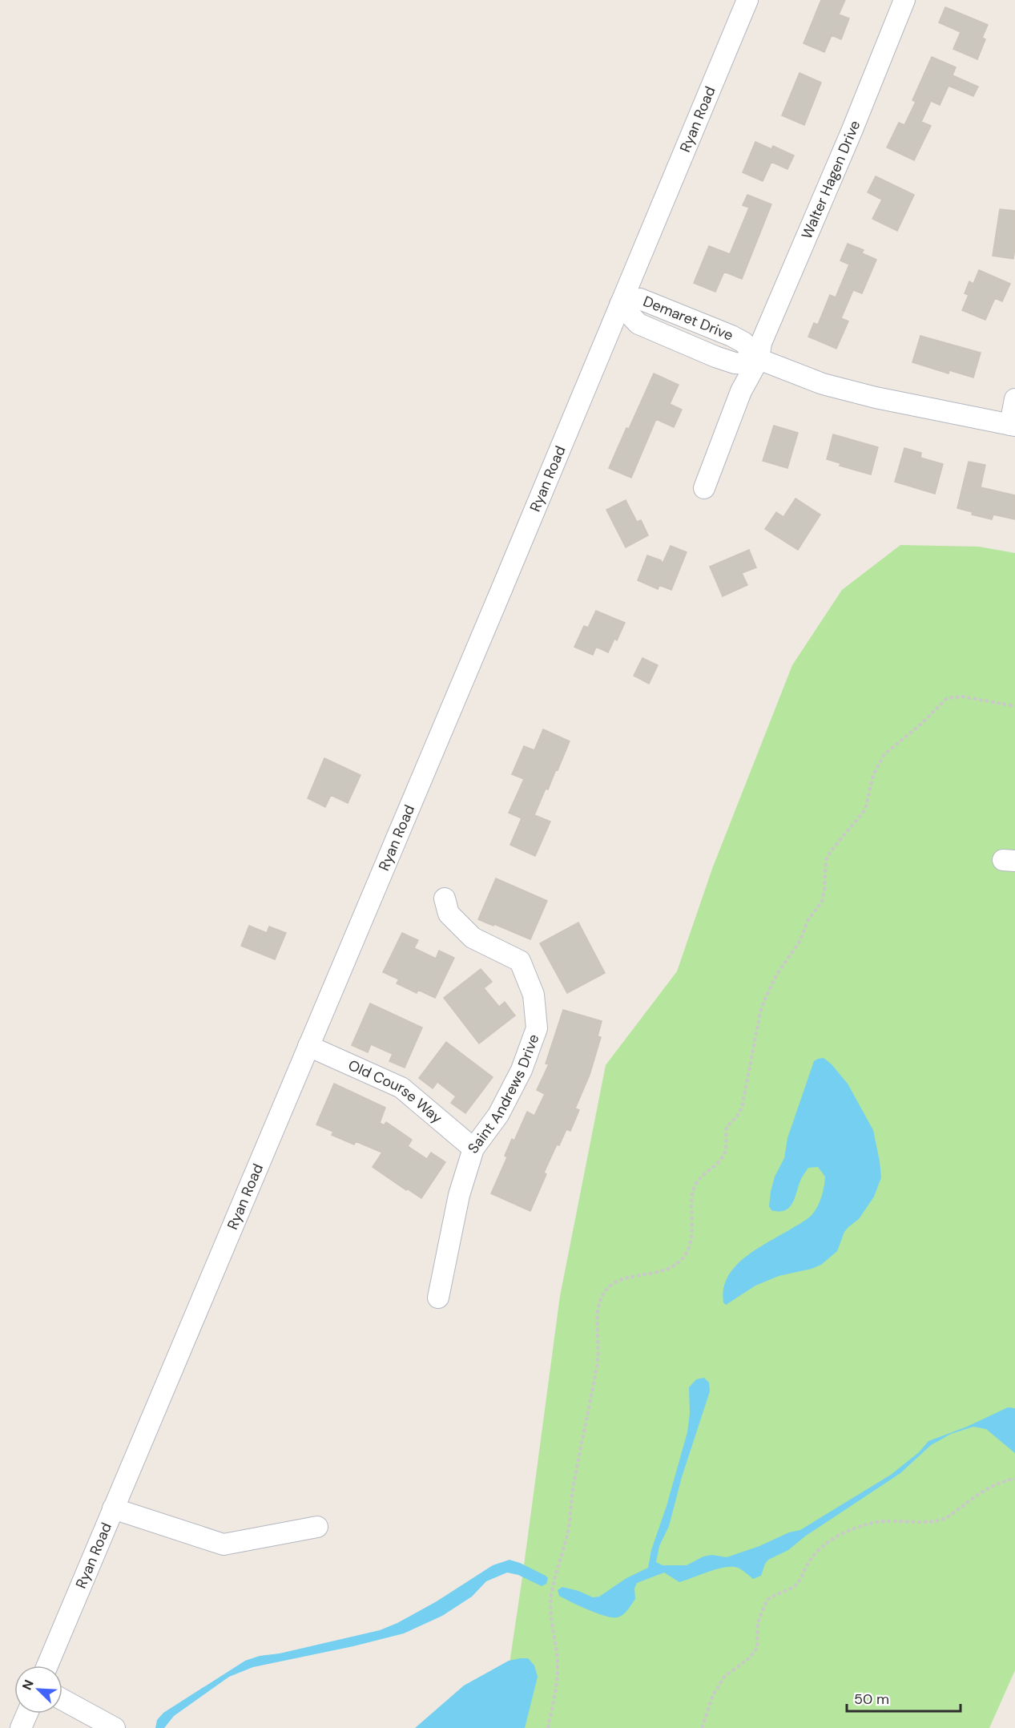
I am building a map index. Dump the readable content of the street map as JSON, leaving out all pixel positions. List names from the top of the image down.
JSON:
{
  "streets": {
    "street": [
      "Ryan Road",
      "Walter Hagen Drive",
      "Demaret Drive",
      "Old Course Way",
      "Saint Andrews Drive"
    ]
  },
  "crossings": [
    ["Ryan Road", "Demaret Drive"],
    ["Ryan Road", "Old Course Way"],
    ["Walter Hagen Drive", "Demaret Drive"],
    ["Old Course Way", "Saint Andrews Drive"]
  ],
  "scale_bar": "50 m",
  "north": "top left"
}
